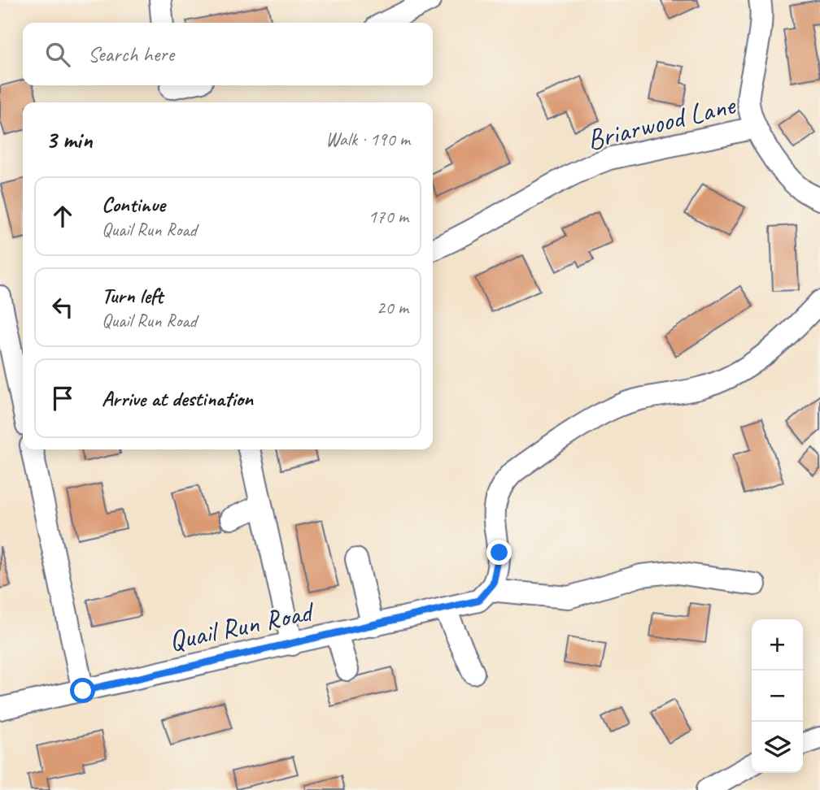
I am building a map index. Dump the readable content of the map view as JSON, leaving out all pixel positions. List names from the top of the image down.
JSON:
{
  "streets": {
    "street": ["Briarwood Lane", "Quail Run Road"]
  },
  "page": {
    "search": "Search here",
    "heading": ["3 min", "Walk · 190 m"],
    "list": [
      ["Continue", "Quail Run Road", "170 m"],
      ["Turn left", "Quail Run Road", "20 m"],
      "Arrive at destination"
    ],
    "map_buttons": ["+", "−"]
  }
}
